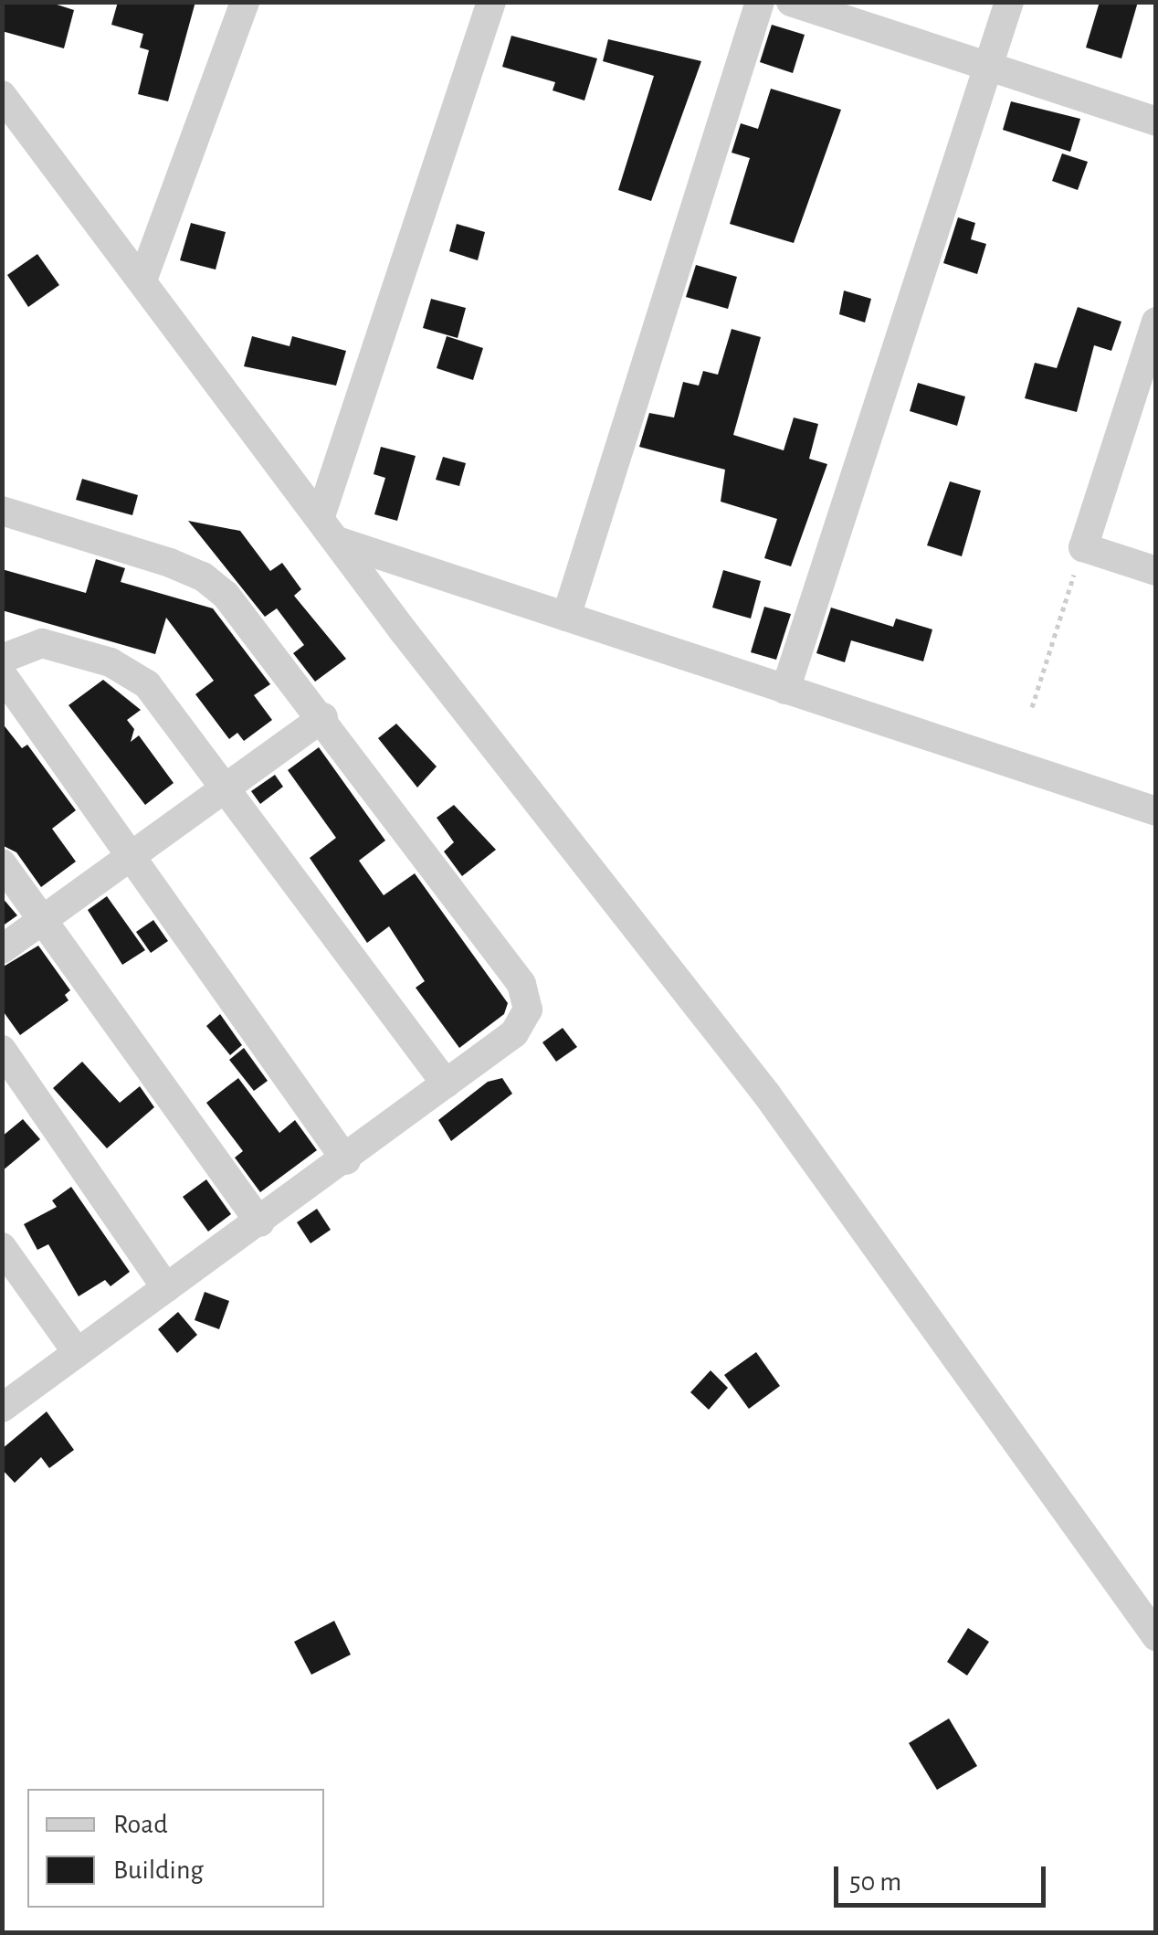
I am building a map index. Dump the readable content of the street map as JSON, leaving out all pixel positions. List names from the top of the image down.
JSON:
{
  "legend": ["Road", "Building"],
  "scale_bar": "50 m"
}
